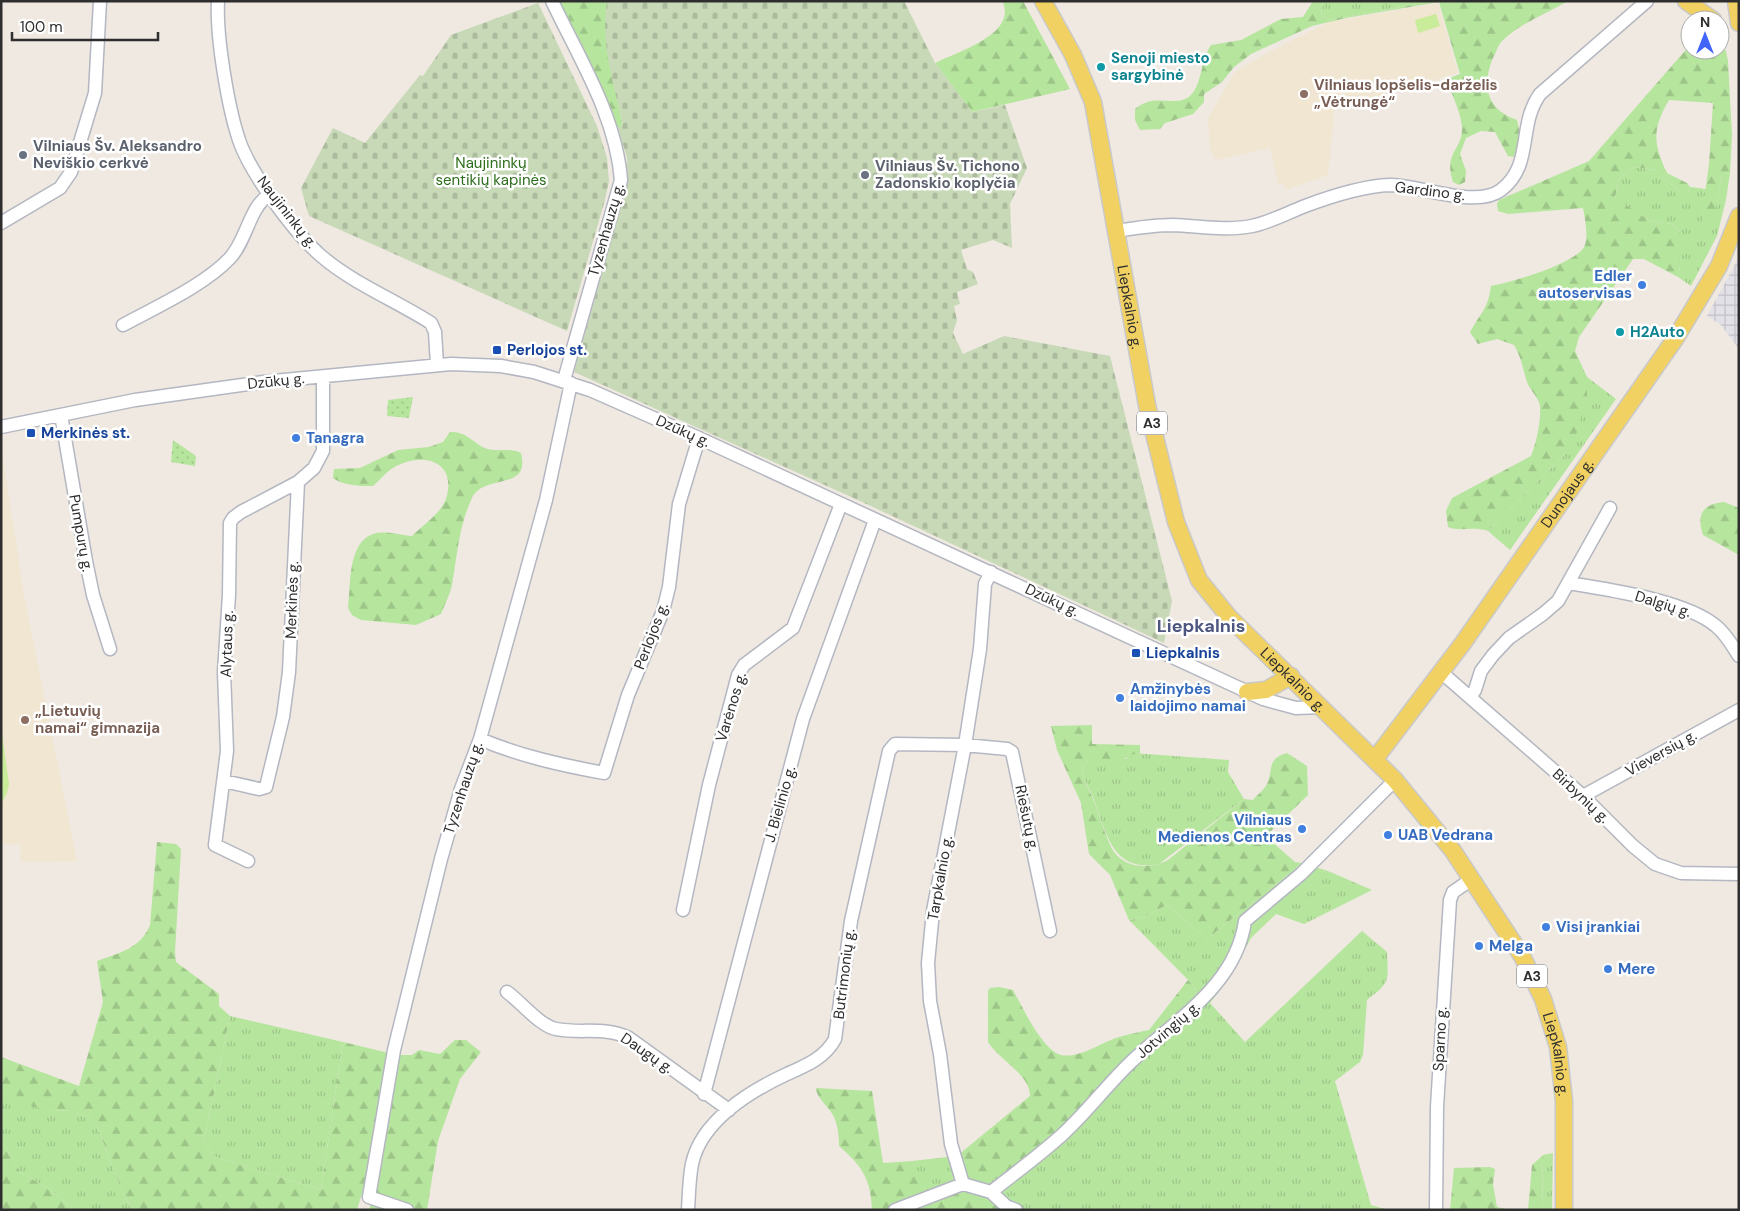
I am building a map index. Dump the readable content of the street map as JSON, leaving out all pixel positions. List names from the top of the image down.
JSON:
{
  "streets": {
    "main road": ["Liepkalnio g.", "A3", "Dunojaus g."],
    "street": [
      "Gardino g.",
      "Naujininkų g.",
      "Tyzenhauzų g.",
      "Dzūkų g.",
      "Pumpurų g.",
      "Merkinės g.",
      "Dalgių g.",
      "Perlojos g.",
      "Alytaus g.",
      "Varėnos g.",
      "Vieversių g.",
      "Birbynių g.",
      "J. Bielinio g.",
      "Riešutų g.",
      "Tarpkalnio g.",
      "Butrimonių g.",
      "Jotvingių g.",
      "Sparno g.",
      "Daugų g."
    ]
  },
  "crossings": [
    ["Gardino g.", "Liepkalnio g."],
    ["Naujininkų g.", "Dzūkų g."],
    ["Tyzenhauzų g.", "Dzūkų g."],
    ["Tyzenhauzų g.", "Perlojos g."],
    ["Liepkalnio g.", "Dzūkų g."],
    ["Liepkalnio g.", "Dunojaus g."],
    ["Liepkalnio g.", "Jotvingių g."],
    ["Liepkalnio g.", "Sparno g."],
    ["Dzūkų g.", "Pumpurų g."],
    ["Dzūkų g.", "Perlojos g."],
    ["Dzūkų g.", "Varėnos g."],
    ["Dzūkų g.", "J. Bielinio g."],
    ["Dzūkų g.", "Tarpkalnio g."],
    ["Dunojaus g.", "Birbynių g."],
    ["Merkinės g.", "Alytaus g."],
    ["Vieversių g.", "Birbynių g."],
    ["J. Bielinio g.", "Daugų g."],
    ["Riešutų g.", "Tarpkalnio g."],
    ["Riešutų g.", "Butrimonių g."],
    ["Tarpkalnio g.", "Butrimonių g."],
    ["Butrimonių g.", "Daugų g."]
  ],
  "districts": ["Liepkalnis"],
  "parks": ["Naujininkų sentikių kapinės"],
  "places": {
    "other": [
      "Senoji miesto sargybinė",
      "Vilniaus lopšelis-darželis „Vėtrungė“",
      "Vilniaus Šv. Aleksandro Neviškio cerkvė",
      "Vilniaus Šv. Tichono Zadonskio koplyčia",
      "Edler autoservisas",
      "H2Auto",
      "Tanagra",
      "Amžinybės laidojimo namai",
      "„Lietuvių namai“ gimnazija",
      "Vilniaus Medienos Centras",
      "UAB Vedrana",
      "Visi įrankiai",
      "Melga",
      "Mere"
    ],
    "transit": ["Perlojos st.", "Merkinės st.", "Liepkalnis"]
  },
  "scale_bar": "100 m",
  "north": "top"
}
